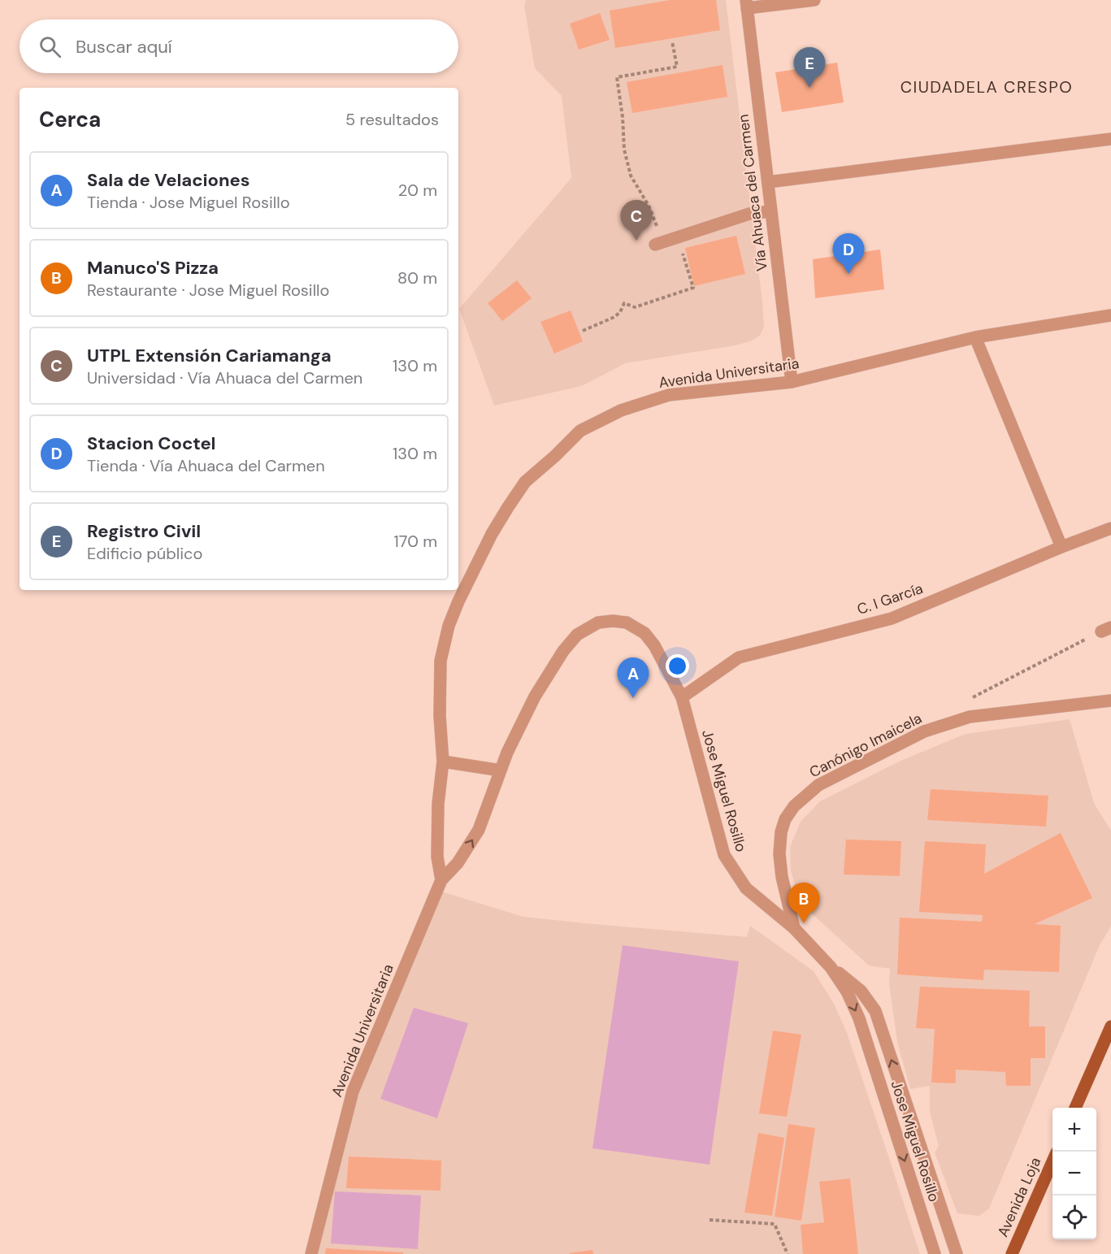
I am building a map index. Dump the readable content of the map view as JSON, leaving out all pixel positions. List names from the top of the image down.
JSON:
{
  "streets": {
    "main road": ["Avenida Loja"],
    "street": [
      "Vía Ahuaca del Carmen",
      "Avenida Universitaria",
      "C. I García",
      "Canónigo Imaicela",
      "Jose Miguel Rosillo"
    ]
  },
  "crossings": [
    ["Vía Ahuaca del Carmen", "Avenida Universitaria"],
    ["Avenida Universitaria", "Jose Miguel Rosillo"],
    ["C. I García", "Jose Miguel Rosillo"],
    ["Canónigo Imaicela", "Jose Miguel Rosillo"]
  ],
  "districts": ["CIUDADELA CRESPO"],
  "page": {
    "search": "Buscar aquí",
    "pins": [
      "E",
      "C",
      "D",
      "A",
      "B"
    ],
    "heading": ["Cerca", "5 resultados"],
    "list": [
      {
        "mark": "A",
        "name": "Sala de Velaciones",
        "note": "Tienda · Jose Miguel Rosillo",
        "value": "20 m"
      },
      {
        "mark": "B",
        "name": "Manuco'S Pizza",
        "note": "Restaurante · Jose Miguel Rosillo",
        "value": "80 m"
      },
      {
        "mark": "C",
        "name": "UTPL Extensión Cariamanga",
        "note": "Universidad · Vía Ahuaca del Carmen",
        "value": "130 m"
      },
      {
        "mark": "D",
        "name": "Stacion Coctel",
        "note": "Tienda · Vía Ahuaca del Carmen",
        "value": "130 m"
      },
      {
        "mark": "E",
        "name": "Registro Civil",
        "note": "Edificio público",
        "value": "170 m"
      }
    ],
    "map_buttons": ["+", "−"]
  }
}
